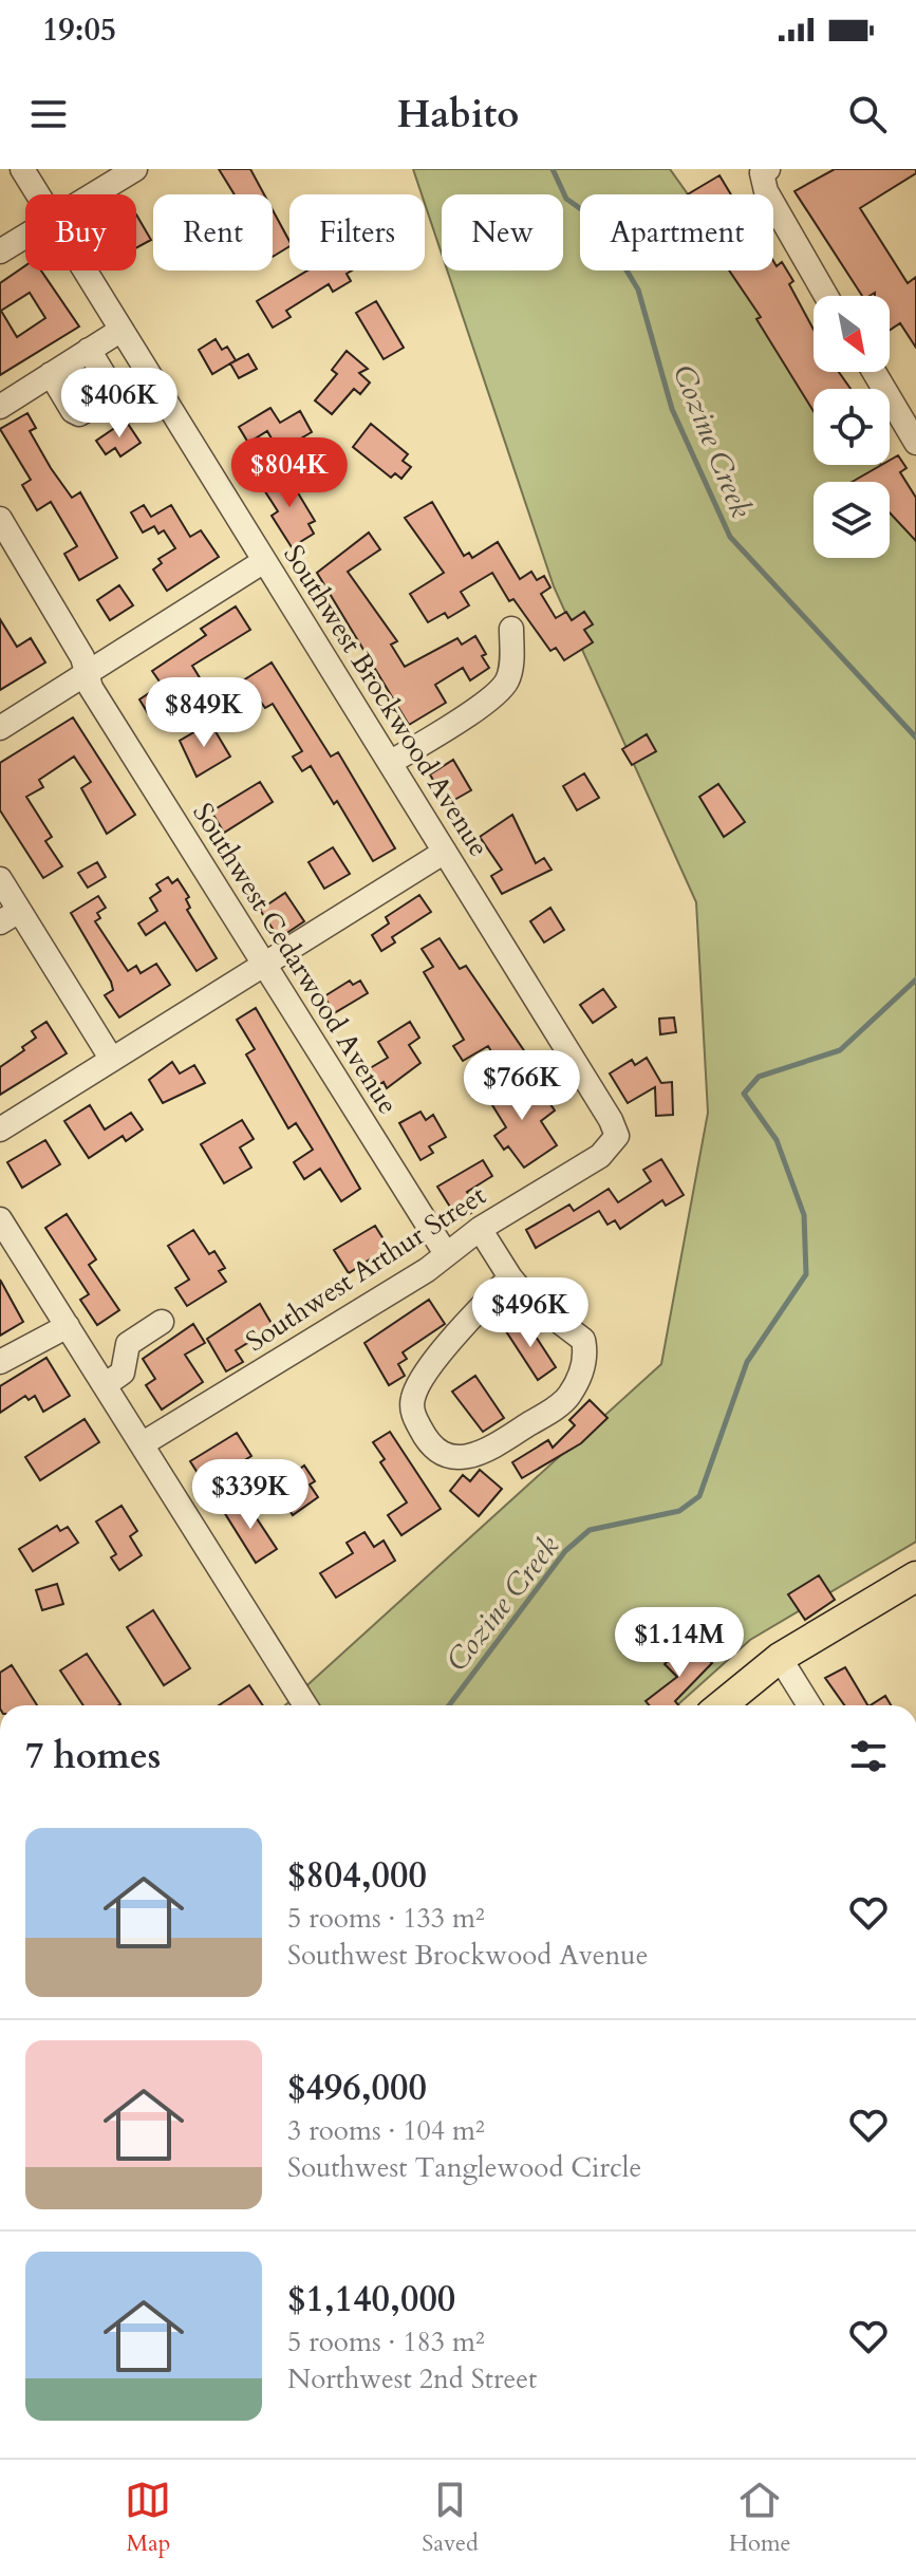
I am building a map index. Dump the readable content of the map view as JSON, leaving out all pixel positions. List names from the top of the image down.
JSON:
{
  "streets": {
    "street": ["Southwest Brockwood Avenue", "Southwest Cedarwood Avenue", "Southwest Arthur Street"]
  },
  "crossings": [
    ["Southwest Brockwood Avenue", "Southwest Arthur Street"],
    ["Southwest Cedarwood Avenue", "Southwest Arthur Street"]
  ],
  "water": ["Cozine Creek"],
  "north": "bottom right",
  "page": {
    "status": "19:05",
    "header": "Habito",
    "chip": [
      "Buy",
      "Rent",
      "Filters",
      "New",
      "Apartment"
    ],
    "price": [
      "$406K",
      "$804K",
      "$849K",
      "$766K",
      "$496K",
      "$339K",
      "$1.14M"
    ],
    "heading": "7 homes",
    "list": [
      {
        "name": "$804,000",
        "note": "5 rooms · 133 m² · Southwest Brockwood Avenue"
      },
      {
        "name": "$496,000",
        "note": "3 rooms · 104 m² · Southwest Tanglewood Circle"
      },
      {
        "name": "$1,140,000",
        "note": "5 rooms · 183 m² · Northwest 2nd Street"
      }
    ],
    "tabs": ["Map", "Saved", "Home"]
  }
}
